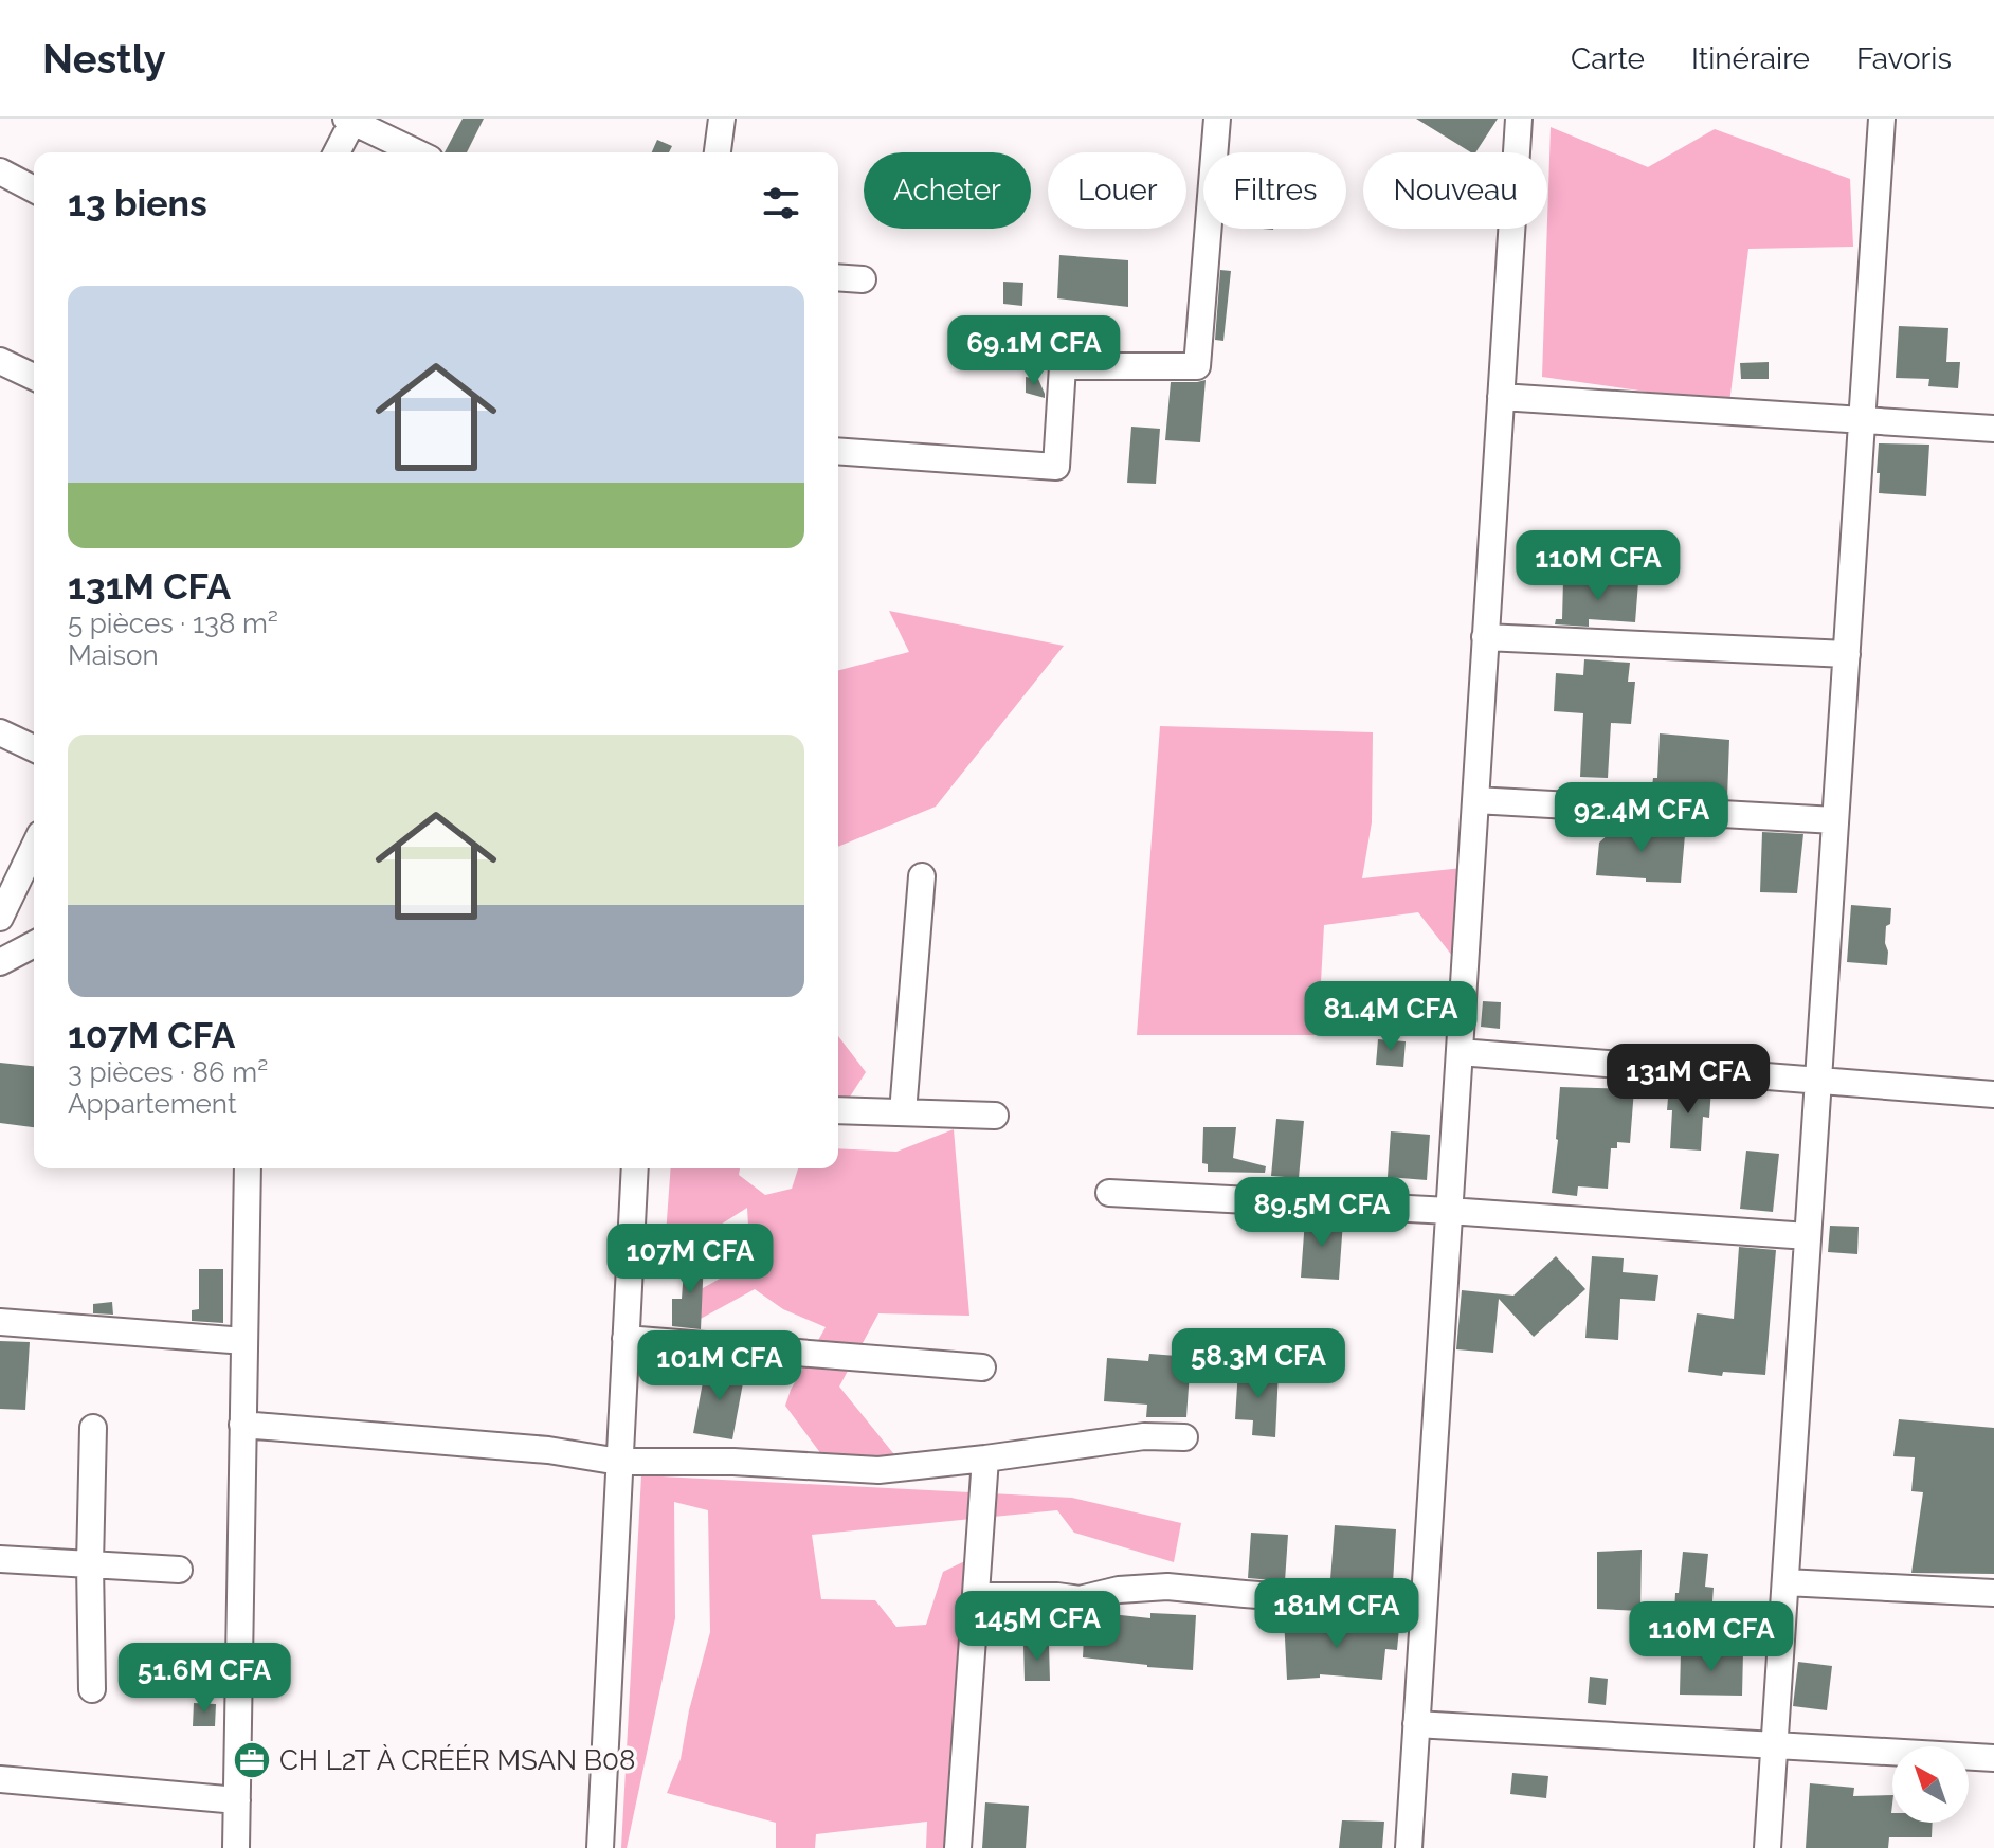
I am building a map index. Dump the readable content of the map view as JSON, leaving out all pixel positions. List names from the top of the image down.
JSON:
{
  "places": {
    "office": ["CH L2T À CRÉÉR MSAN B08"]
  },
  "north": "top left",
  "page": {
    "header": "Nestly",
    "nav": ["Carte", "Itinéraire", "Favoris"],
    "chip": [
      "Acheter",
      "Louer",
      "Filtres",
      "Nouveau"
    ],
    "heading": "13 biens",
    "list": [
      {
        "name": "131M CFA",
        "note": "5 pièces · 138 m² · Maison"
      },
      {
        "name": "107M CFA",
        "note": "3 pièces · 86 m² · Appartement"
      }
    ],
    "price": [
      "69.1M CFA",
      "110M CFA",
      "92.4M CFA",
      "81.4M CFA",
      "131M CFA",
      "89.5M CFA",
      "107M CFA",
      "58.3M CFA",
      "101M CFA",
      "181M CFA",
      "145M CFA",
      "110M CFA",
      "51.6M CFA"
    ]
  }
}
